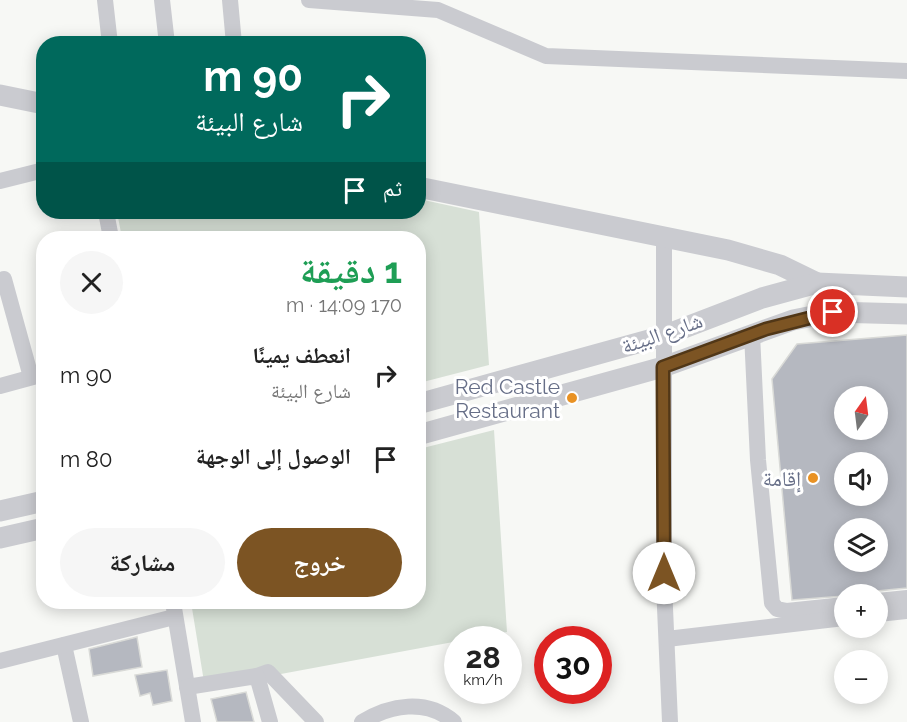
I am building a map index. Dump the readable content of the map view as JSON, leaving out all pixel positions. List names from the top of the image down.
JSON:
{
  "streets": {
    "street": ["شارع البيئة"]
  },
  "places": ["Red Castle Restaurant", "إقامة"],
  "north": "top",
  "page": {
    "turn": ["90 m", "شارع البيئة"],
    "then": "ثم",
    "heading": ["1 دقيقة", "170 m · 14:09"],
    "list": [
      {
        "name": "انعطف يمينًا",
        "note": "شارع البيئة",
        "value": "90 m"
      },
      {
        "name": "الوصول إلى الوجهة",
        "value": "80 m"
      }
    ],
    "map_buttons": ["+", "−"],
    "buttons": ["خروج", "مشاركة"],
    "speed": "28 km/h",
    "limit": "30"
  }
}
